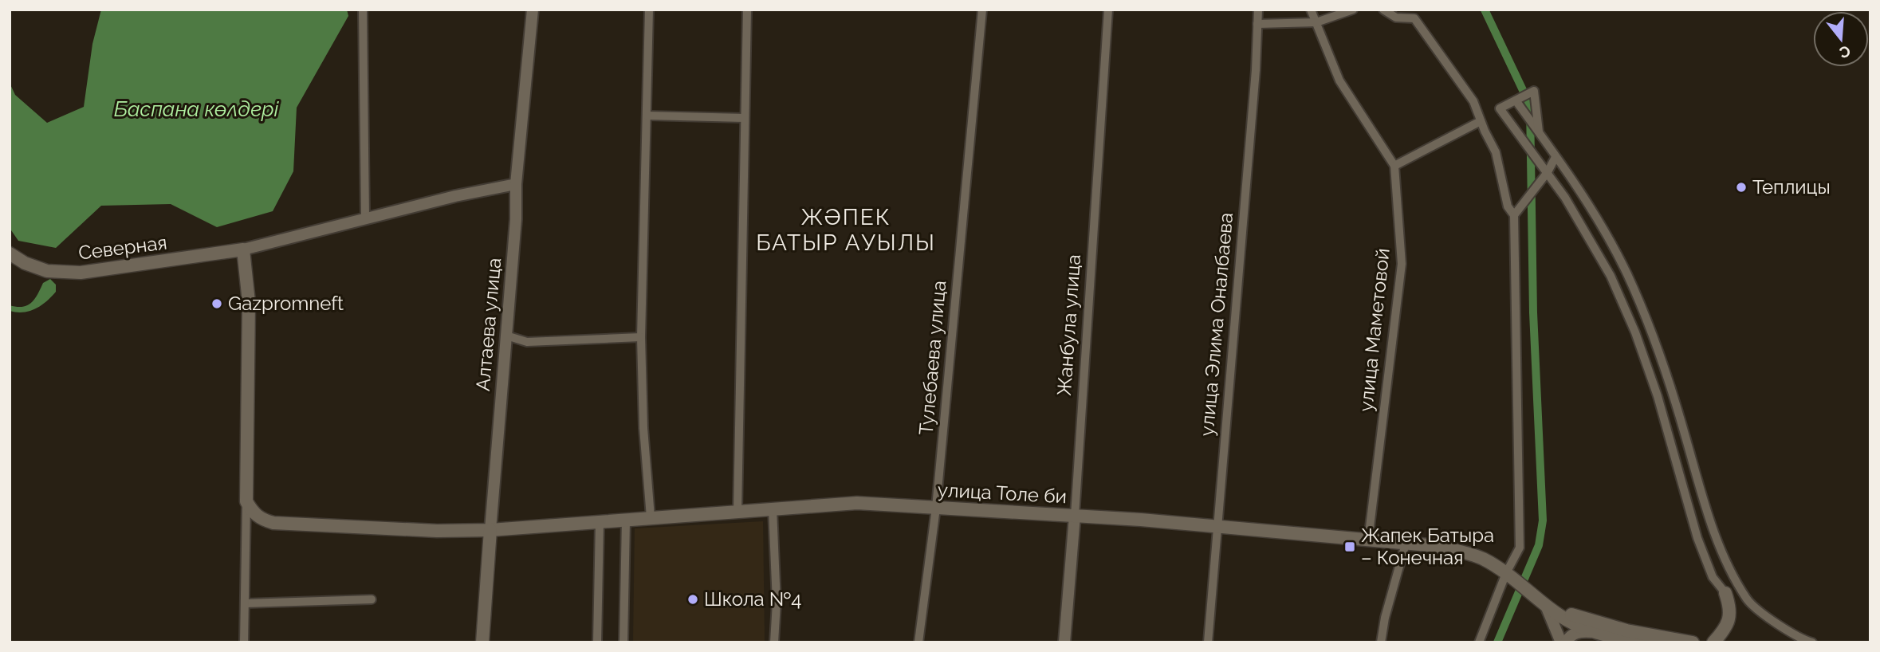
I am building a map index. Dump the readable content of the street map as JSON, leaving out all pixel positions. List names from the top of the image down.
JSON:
{
  "streets": {
    "main road": ["Северная", "Алтаева улица", "улица Толе би"],
    "street": [
      "улица Элима Оналбаева",
      "Жанбула улица",
      "улица Маметовой",
      "Тулебаева улица"
    ]
  },
  "crossings": [
    ["Алтаева улица", "улица Толе би"],
    ["улица Элима Оналбаева", "улица Толе би"],
    ["Жанбула улица", "улица Толе би"],
    ["улица Маметовой", "улица Толе би"],
    ["Тулебаева улица", "улица Толе би"]
  ],
  "districts": ["ЖӘПЕК БАТЫР АУЫЛЫ"],
  "water": ["Баспана көлдері"],
  "places": {
    "other": ["Теплицы", "Gazpromneft", "Школа №4"],
    "transit": ["Жапек Батыра – Конечная"]
  },
  "north": "bottom"
}
